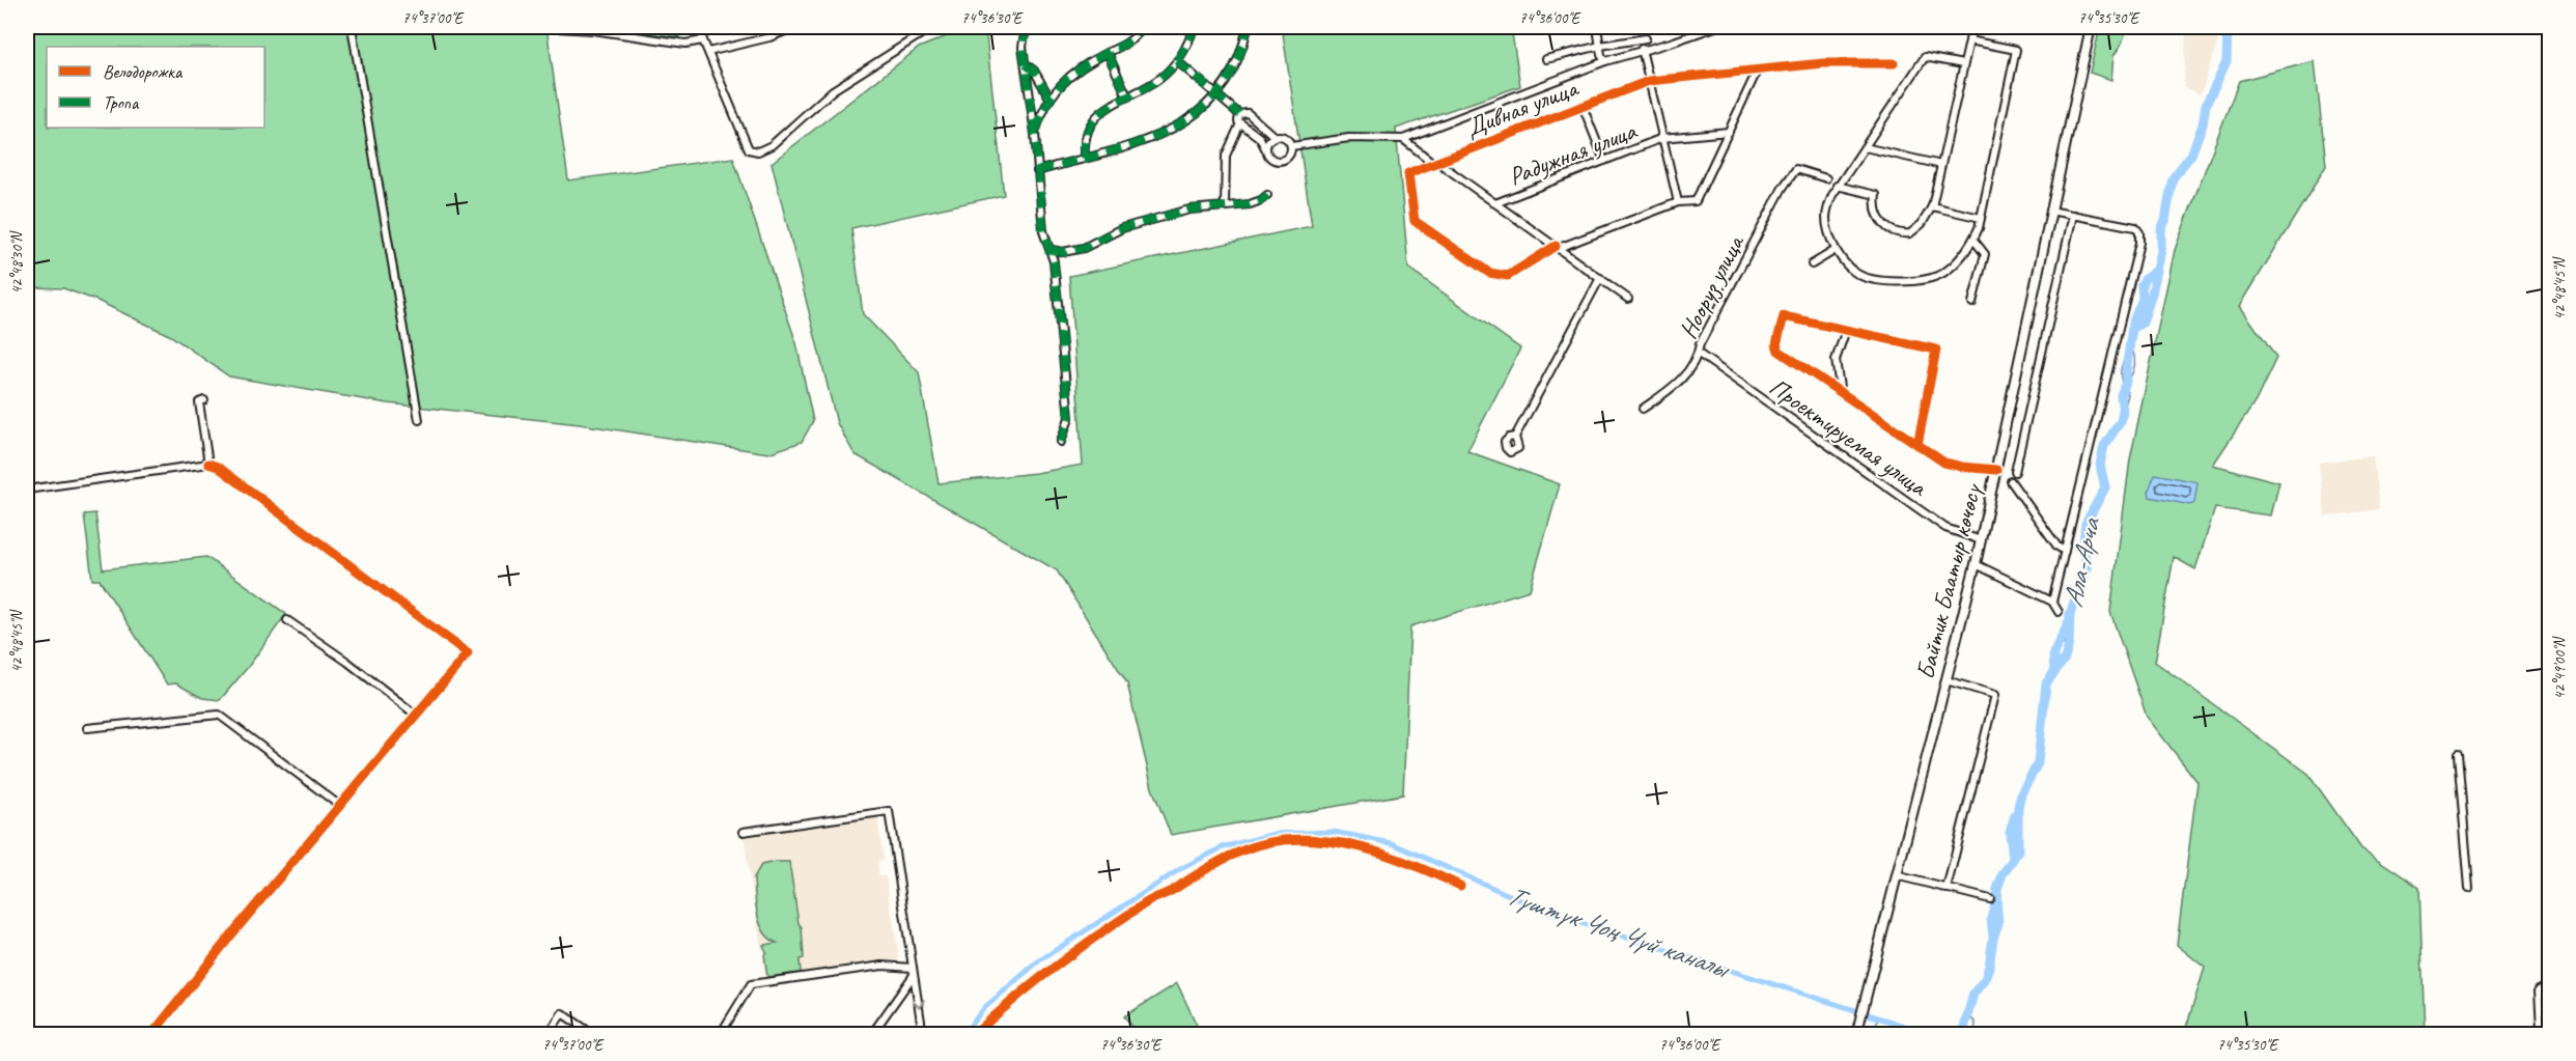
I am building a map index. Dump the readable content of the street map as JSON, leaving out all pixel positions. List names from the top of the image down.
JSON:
{
  "streets": {
    "main road": ["Байтик Баатыр көчөсү"],
    "street": [
      "Дивная улица",
      "Радужная улица",
      "Нооруз улица",
      "Проектируемая улица"
    ]
  },
  "crossings": [
    ["Нооруз улица", "Проектируемая улица"],
    ["Проектируемая улица", "Байтик Баатыр көчөсү"]
  ],
  "water": ["Ала-Арча", "Түштүк Чоң Чүй каналы"],
  "legend": ["Велодорожка", "Тропа"],
  "coordinates": [
    "74°37'00\"E",
    "74°36'30\"E",
    "74°36'00\"E",
    "74°35'30\"E",
    "42°48'30\"N",
    "42°48'45\"N",
    "42°49'00\"N"
  ]
}
